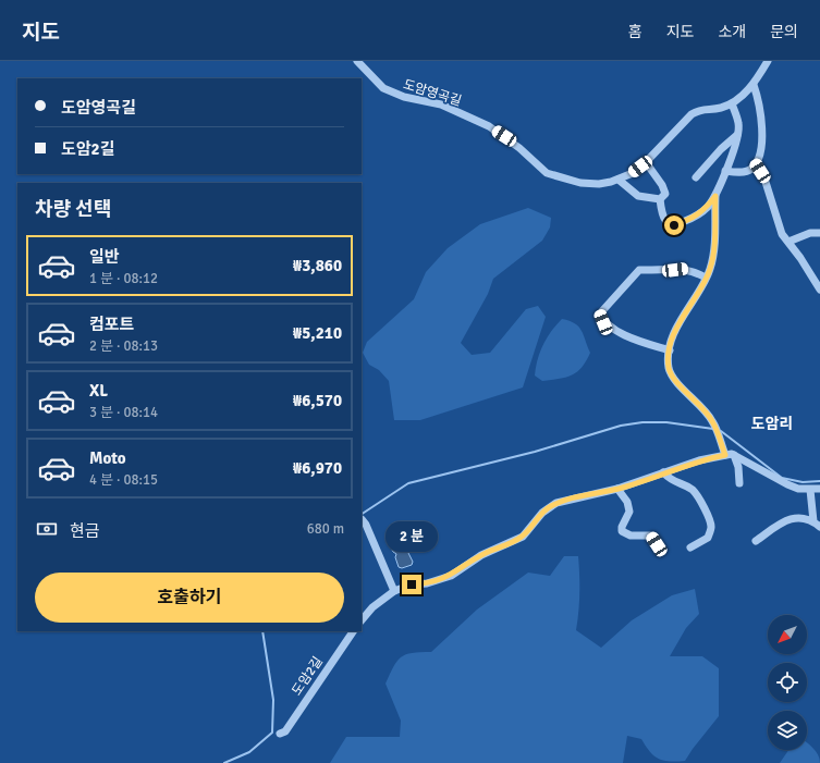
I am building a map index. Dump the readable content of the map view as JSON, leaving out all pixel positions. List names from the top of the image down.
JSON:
{
  "streets": {
    "street": ["도암영곡길", "도암2길"]
  },
  "districts": ["도암리"],
  "north": "bottom left",
  "page": {
    "header": "지도",
    "nav": [
      "홈",
      "지도",
      "소개",
      "문의"
    ],
    "banner": ["도암영곡길", "도암2길"],
    "heading": "차량 선택",
    "list": [
      {
        "name": "일반",
        "note": "1 분 · 08:12",
        "value": "₩3,860"
      },
      {
        "name": "컴포트",
        "note": "2 분 · 08:13",
        "value": "₩5,210"
      },
      {
        "name": "XL",
        "note": "3 분 · 08:14",
        "value": "₩6,570"
      },
      {
        "name": "Moto",
        "note": "4 분 · 08:15",
        "value": "₩6,970"
      }
    ],
    "pay": ["현금", "680 m"],
    "bubble": "2 분",
    "buttons": "호출하기"
  }
}
